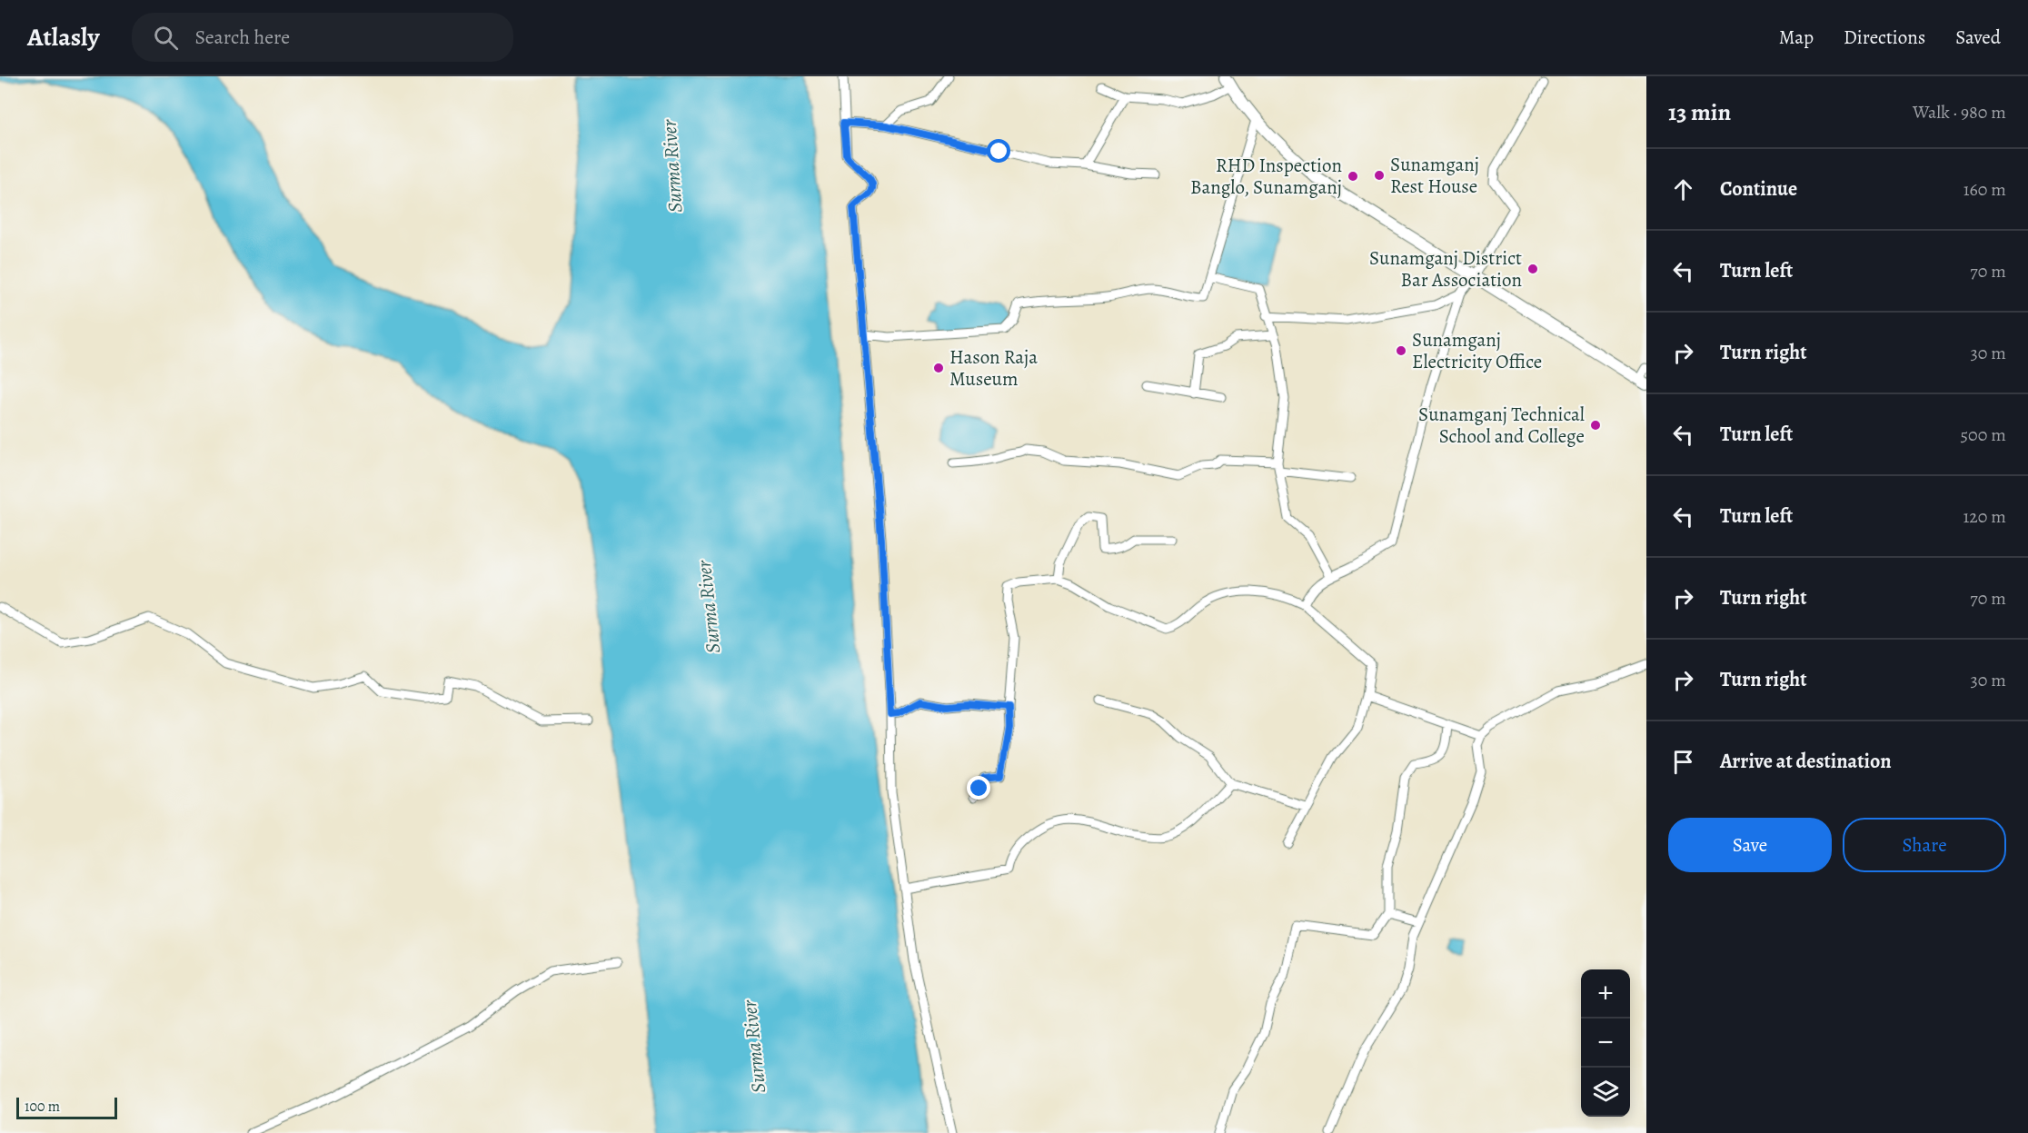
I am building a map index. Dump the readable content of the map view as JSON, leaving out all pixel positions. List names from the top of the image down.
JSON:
{
  "water": ["Surma River"],
  "places": [
    "Sunamganj Rest House",
    "RHD Inspection Banglo, Sunamganj",
    "Sunamganj District Bar Association",
    "Sunamganj Electricity Office",
    "Hason Raja Museum",
    "Sunamganj Technical School and College"
  ],
  "scale_bar": "100 m",
  "page": {
    "header": "Atlasly",
    "search": "Search here",
    "nav": ["Map", "Directions", "Saved"],
    "heading": ["13 min", "Walk · 980 m"],
    "list": [
      ["Continue", "160 m"],
      ["Turn left", "70 m"],
      ["Turn right", "30 m"],
      ["Turn left", "500 m"],
      ["Turn left", "120 m"],
      ["Turn right", "70 m"],
      ["Turn right", "30 m"],
      "Arrive at destination"
    ],
    "buttons": ["Save", "Share"],
    "map_buttons": ["+", "−"],
    "scale": "100 m"
  }
}
